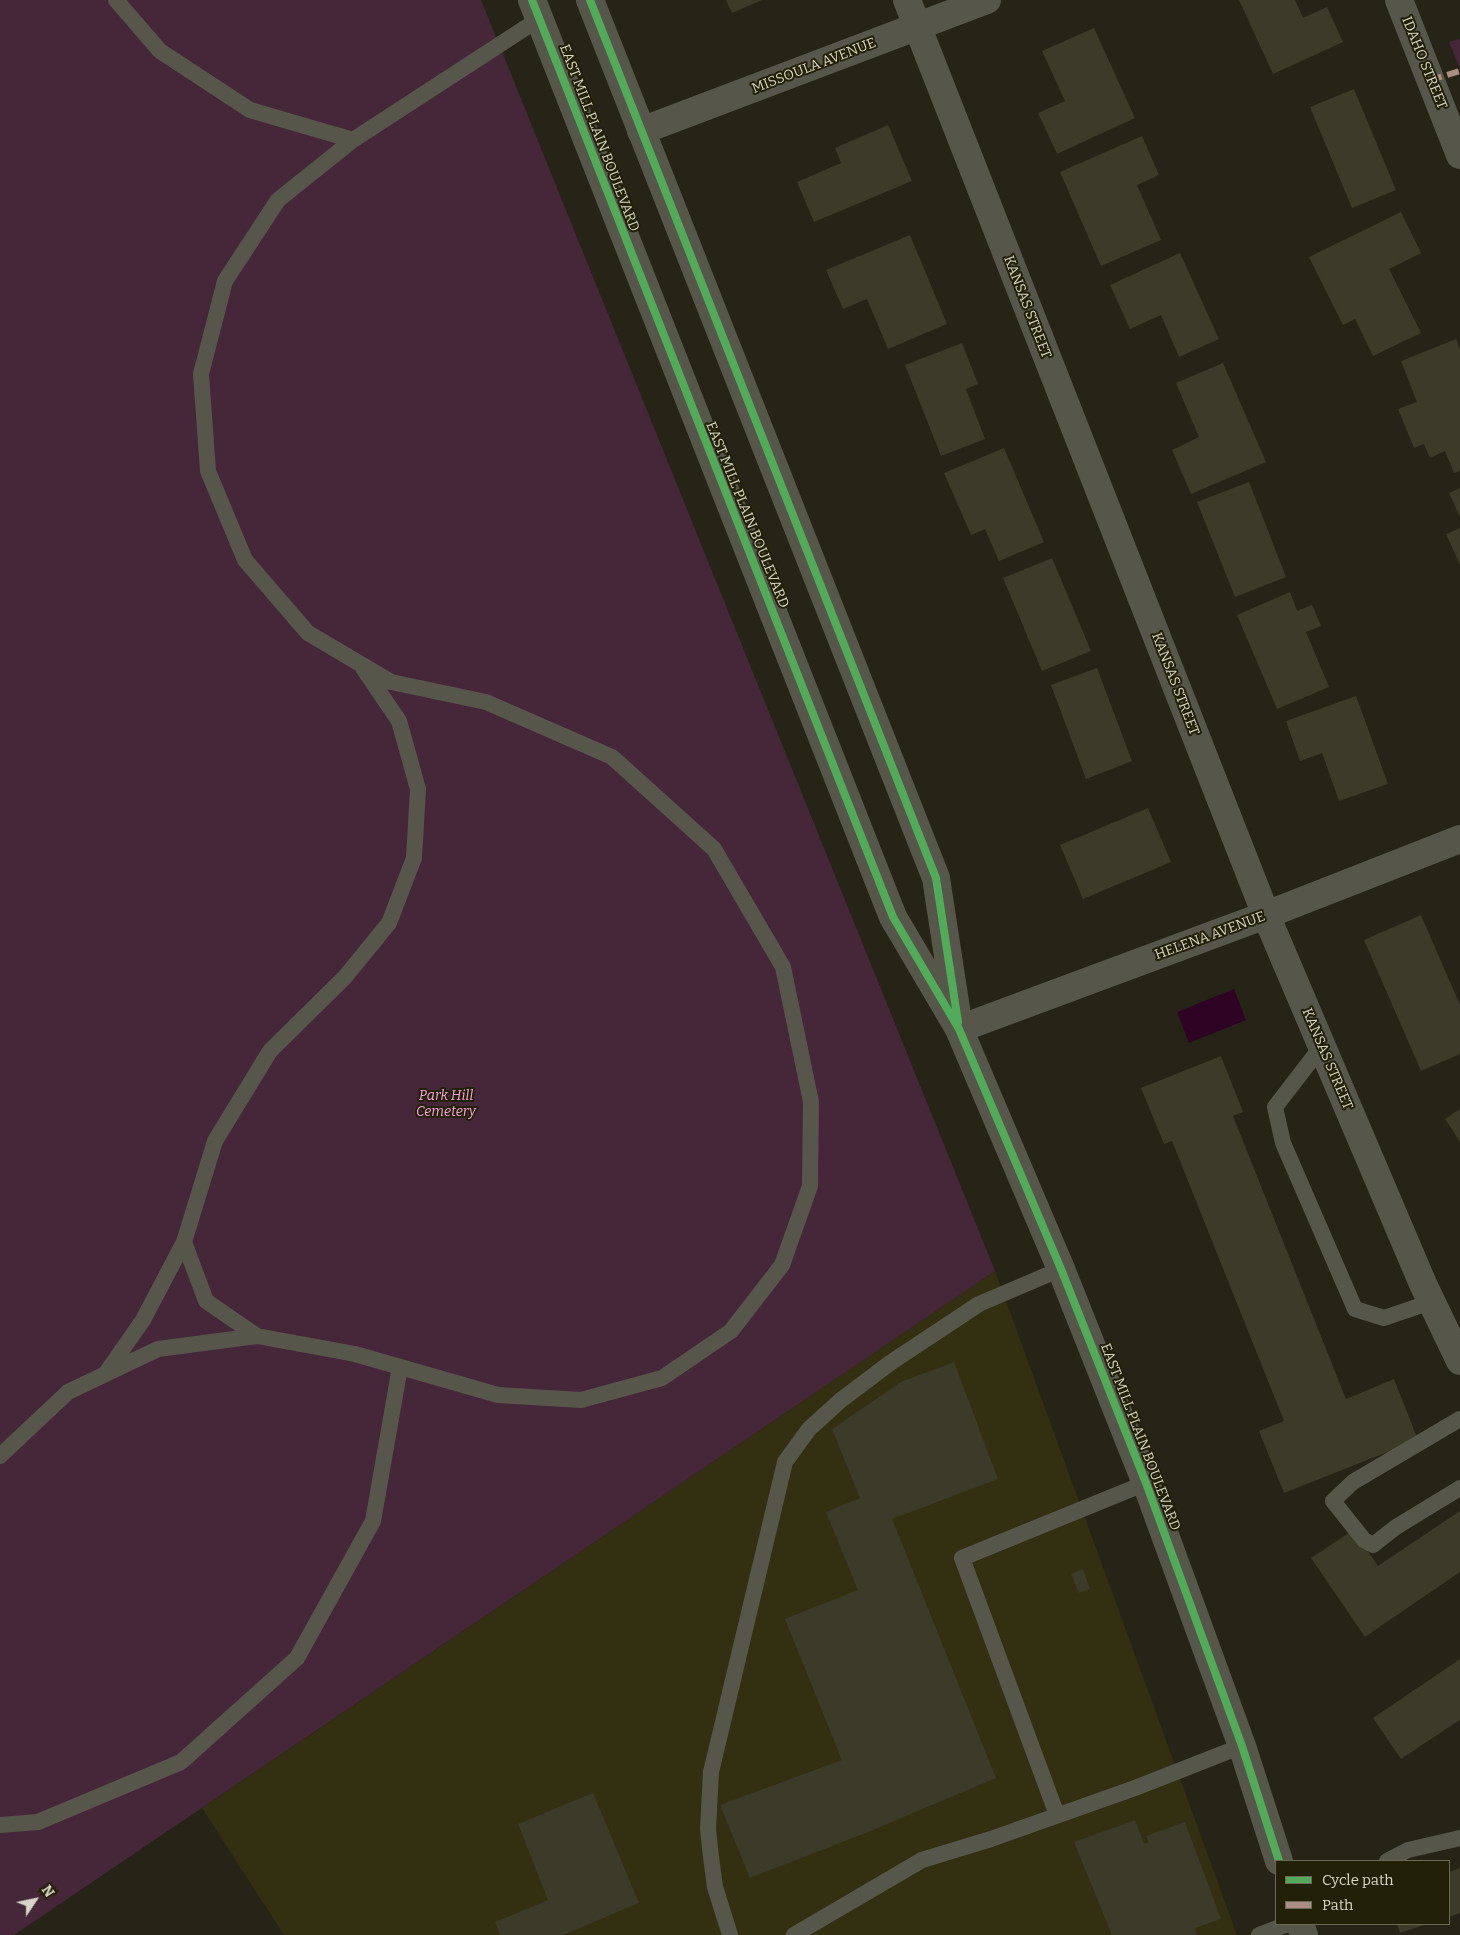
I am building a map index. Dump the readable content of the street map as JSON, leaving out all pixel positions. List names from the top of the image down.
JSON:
{
  "streets": {
    "main road": [
      "IDAHO STREET",
      "MISSOULA AVENUE",
      "EAST MILL PLAIN BOULEVARD",
      "KANSAS STREET",
      "HELENA AVENUE"
    ]
  },
  "crossings": [
    ["MISSOULA AVENUE", "EAST MILL PLAIN BOULEVARD"],
    ["MISSOULA AVENUE", "KANSAS STREET"],
    ["EAST MILL PLAIN BOULEVARD", "HELENA AVENUE"],
    ["KANSAS STREET", "HELENA AVENUE"]
  ],
  "parks": ["Park Hill Cemetery"],
  "legend": ["Cycle path", "Path"],
  "north": "top right"
}
